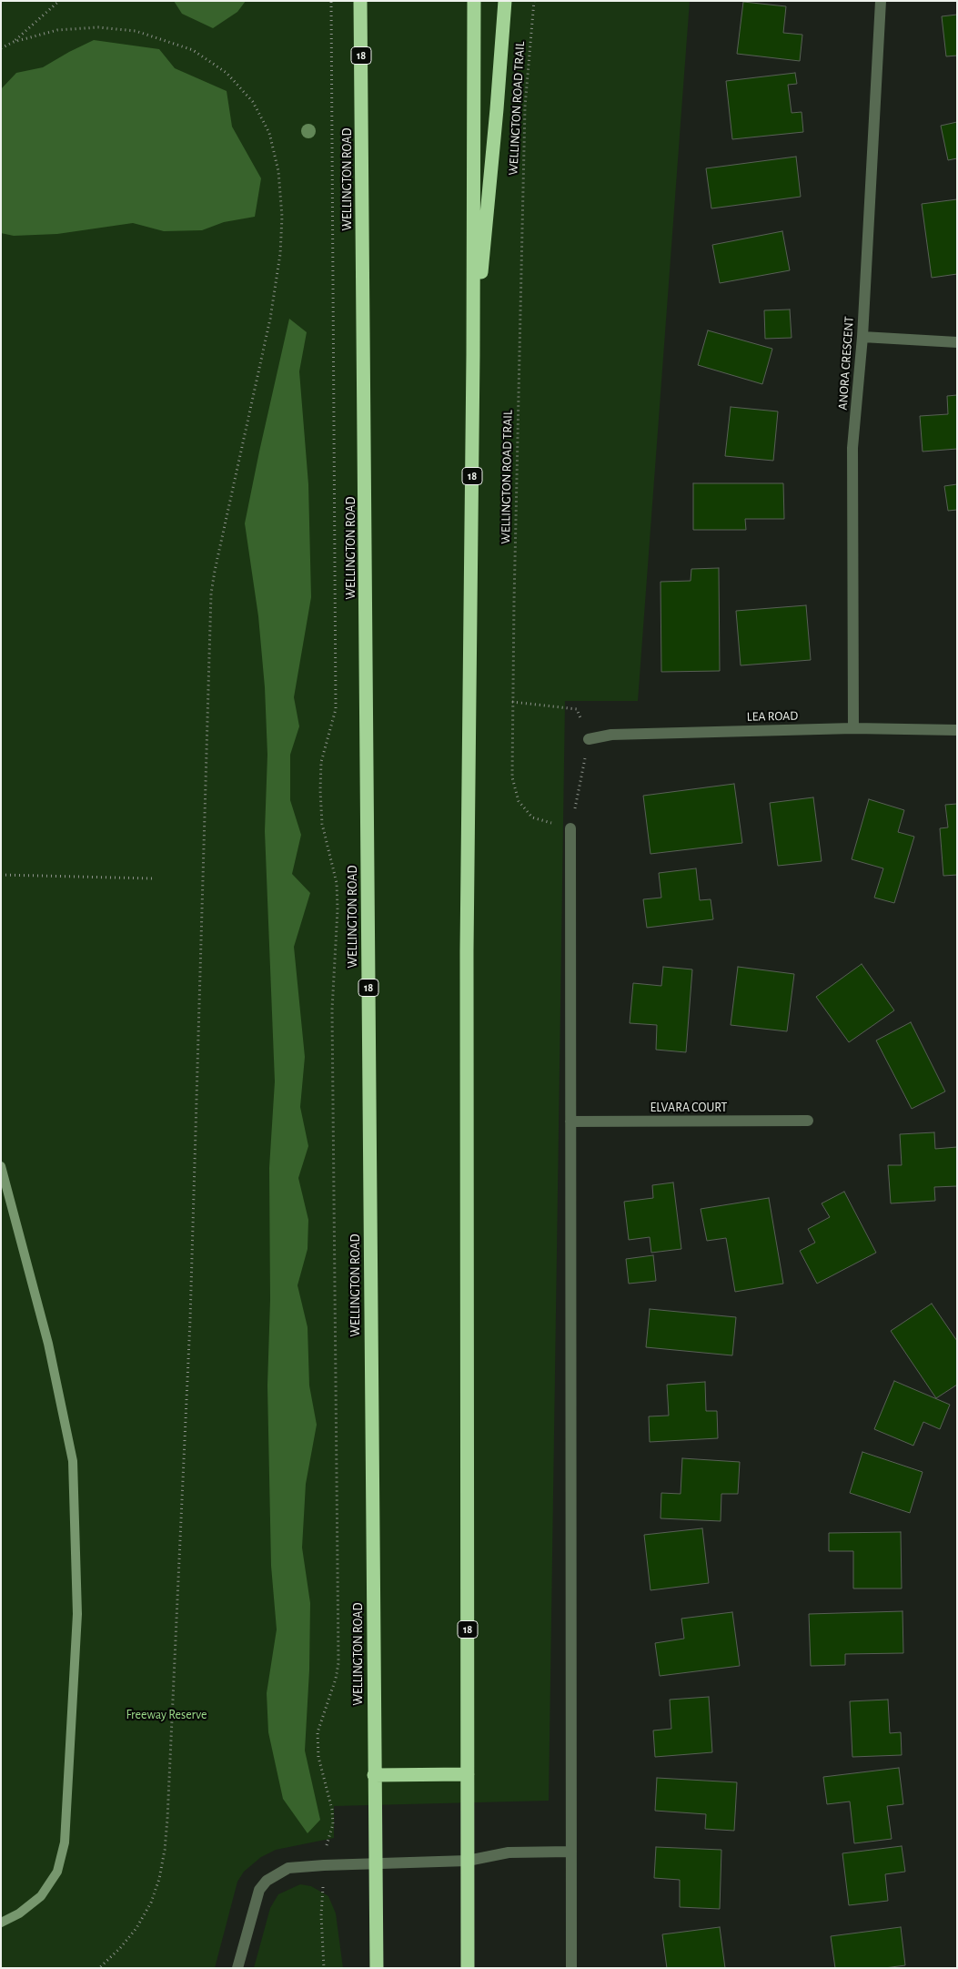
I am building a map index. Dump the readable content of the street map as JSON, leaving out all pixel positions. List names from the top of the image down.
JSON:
{
  "streets": {
    "highway": ["18", "WELLINGTON ROAD"],
    "street": ["ANORA CRESCENT", "LEA ROAD", "ELVARA COURT"],
    "path": ["WELLINGTON ROAD TRAIL"]
  },
  "crossings": [
    ["ANORA CRESCENT", "LEA ROAD"]
  ],
  "parks": ["Freeway Reserve"]
}
